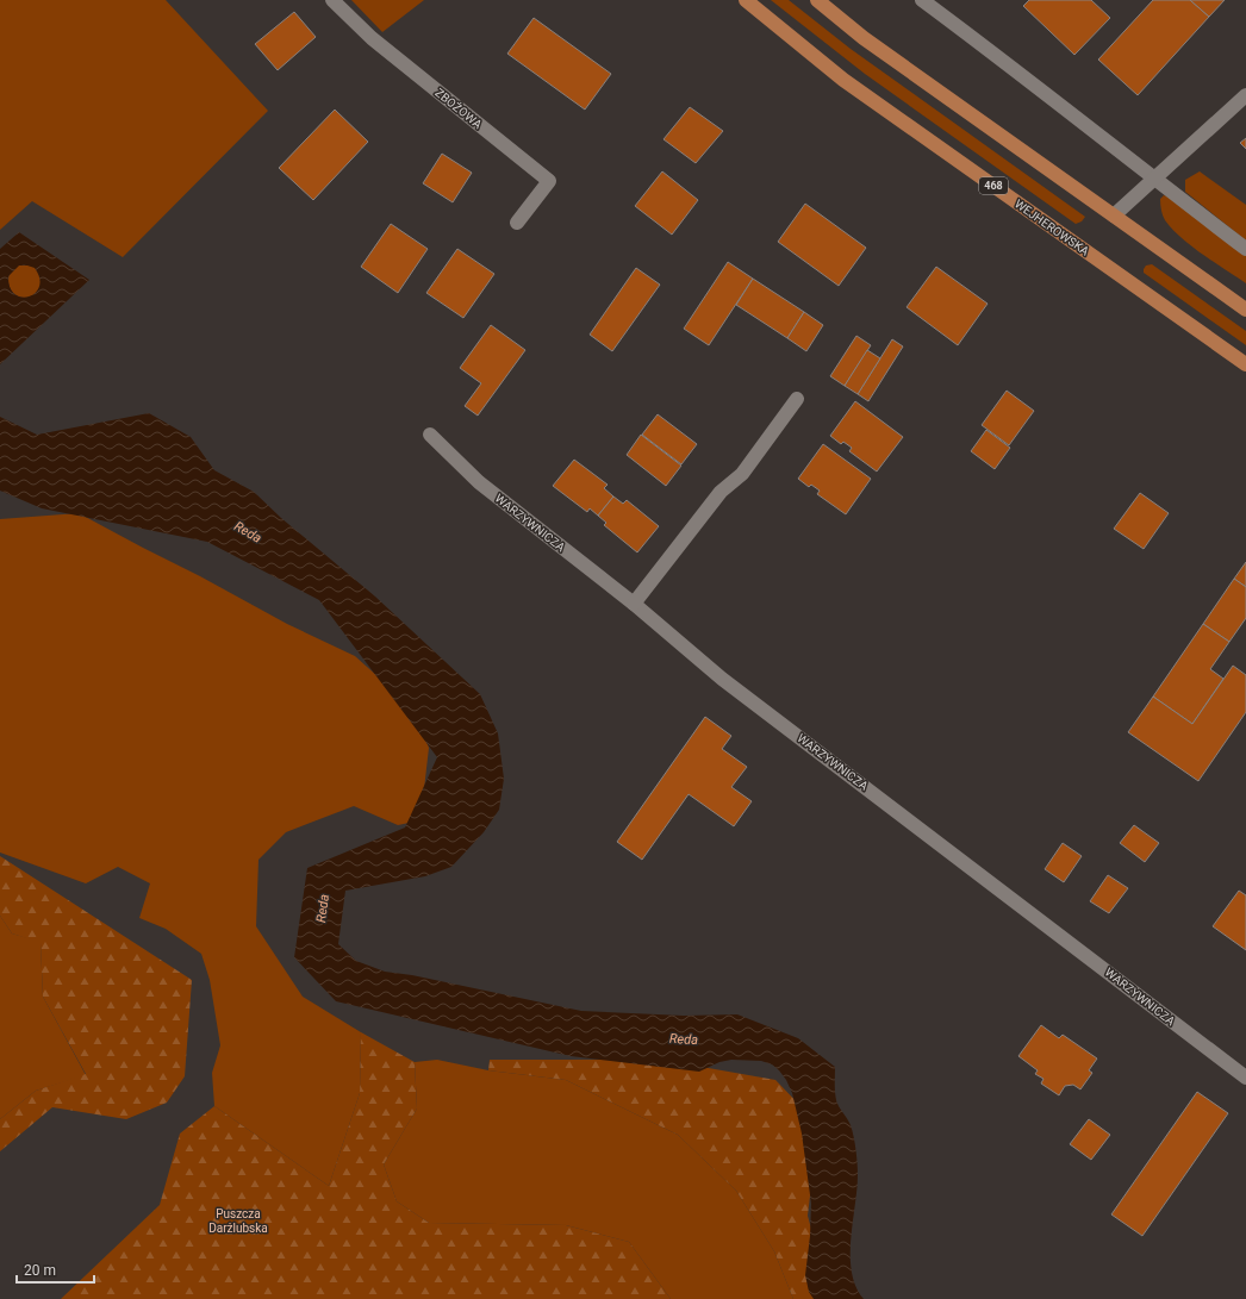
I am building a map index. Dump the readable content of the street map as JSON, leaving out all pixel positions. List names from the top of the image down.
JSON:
{
  "streets": {
    "main road": ["468", "WEJHEROWSKA"],
    "street": ["ZBOŻOWA", "WARZYWNICZA"]
  },
  "water": ["Reda"],
  "parks": ["Puszcza Darżlubska"],
  "scale_bar": "20 m"
}
